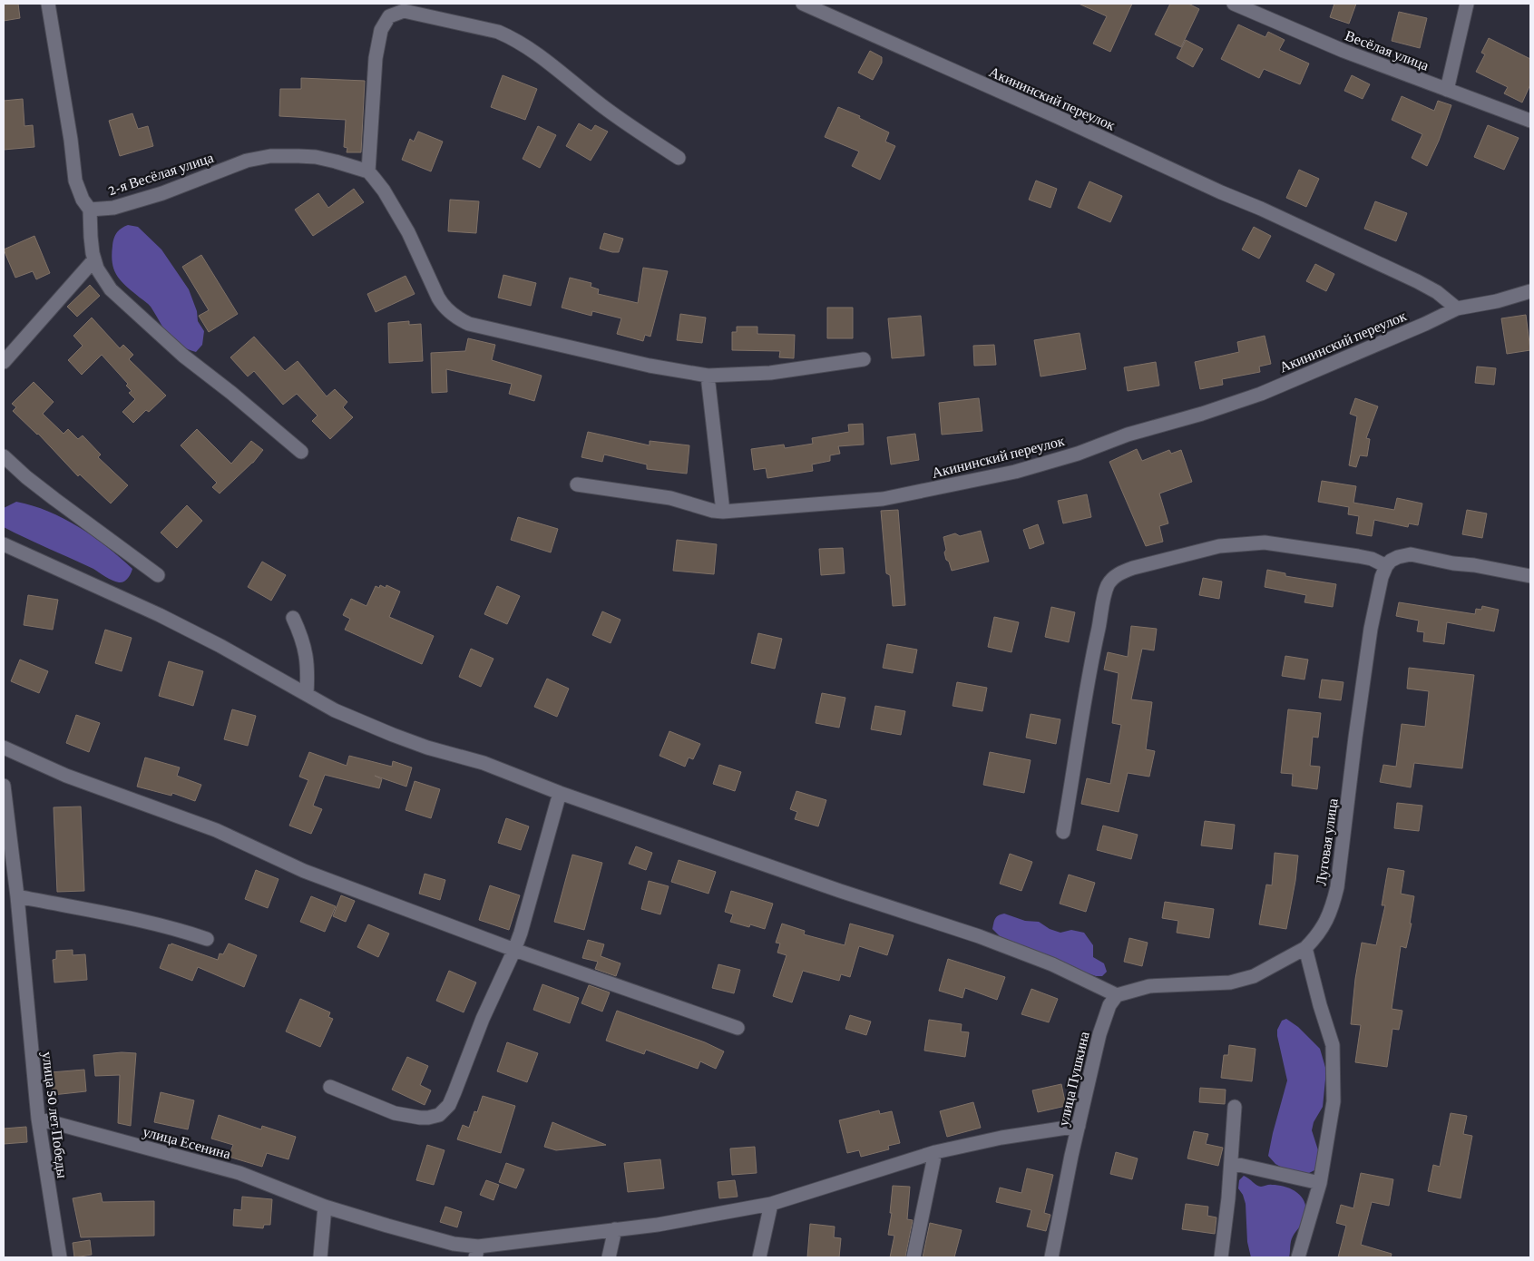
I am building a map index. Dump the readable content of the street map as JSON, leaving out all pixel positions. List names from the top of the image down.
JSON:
{
  "streets": {
    "street": [
      "Весёлая улица",
      "Акининский переулок",
      "2-я Весёлая улица",
      "Луговая улица",
      "улица Пушкина",
      "улица 50 лет Победы",
      "улица Есенина"
    ]
  },
  "crossings": [
    ["Луговая улица", "улица Пушкина"],
    ["улица Пушкина", "улица Есенина"],
    ["улица 50 лет Победы", "улица Есенина"]
  ]
}
